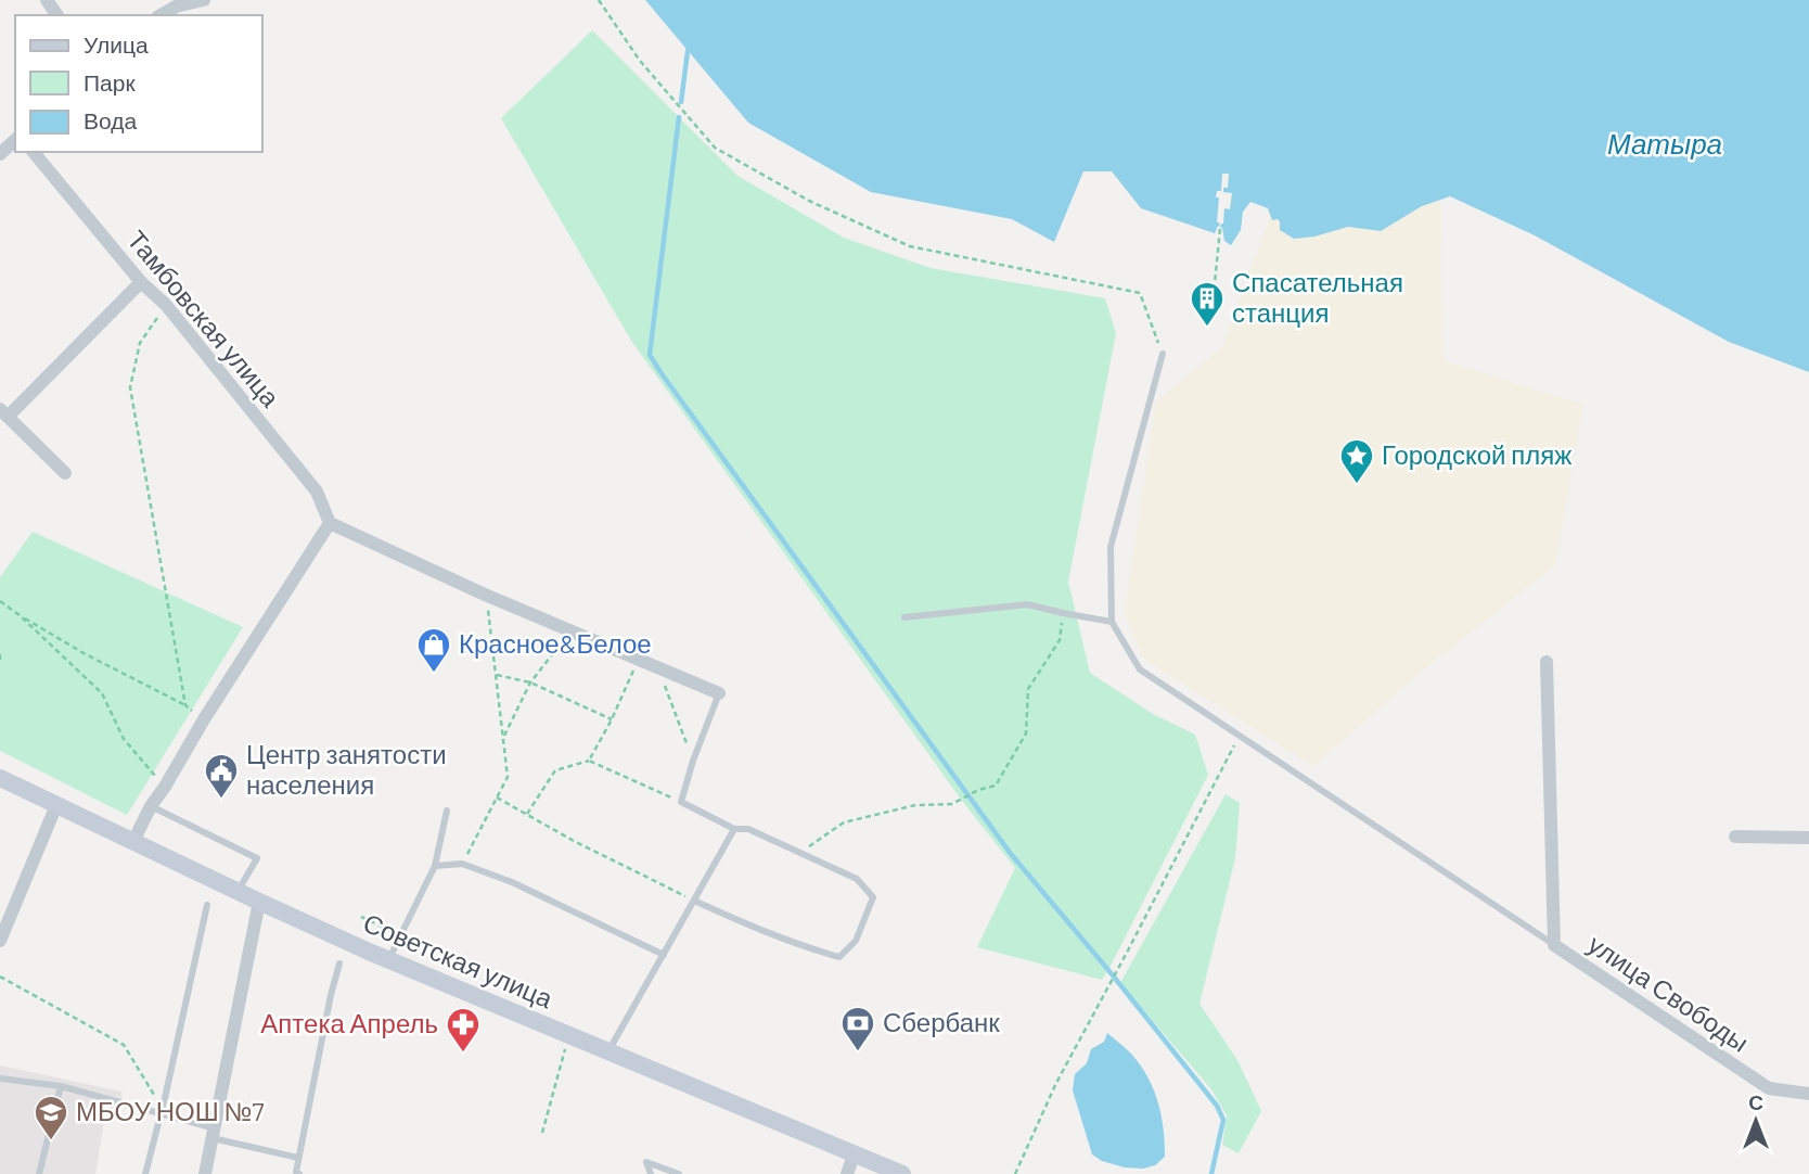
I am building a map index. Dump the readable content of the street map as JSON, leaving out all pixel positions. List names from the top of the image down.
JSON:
{
  "streets": {
    "main road": ["Советская улица"],
    "street": ["Тамбовская улица", "улица Свободы"]
  },
  "water": ["Матыра"],
  "places": {
    "building": ["Спасательная станция"],
    "place": ["Городской пляж"],
    "shop": ["Красное&Белое"],
    "public building": ["Центр занятости населения"],
    "bank": ["Сбербанк"],
    "pharmacy": ["Аптека Апрель"],
    "school or university": ["МБОУ НОШ №7"]
  },
  "legend": ["Улица", "Парк", "Вода"],
  "north": "top"
}
